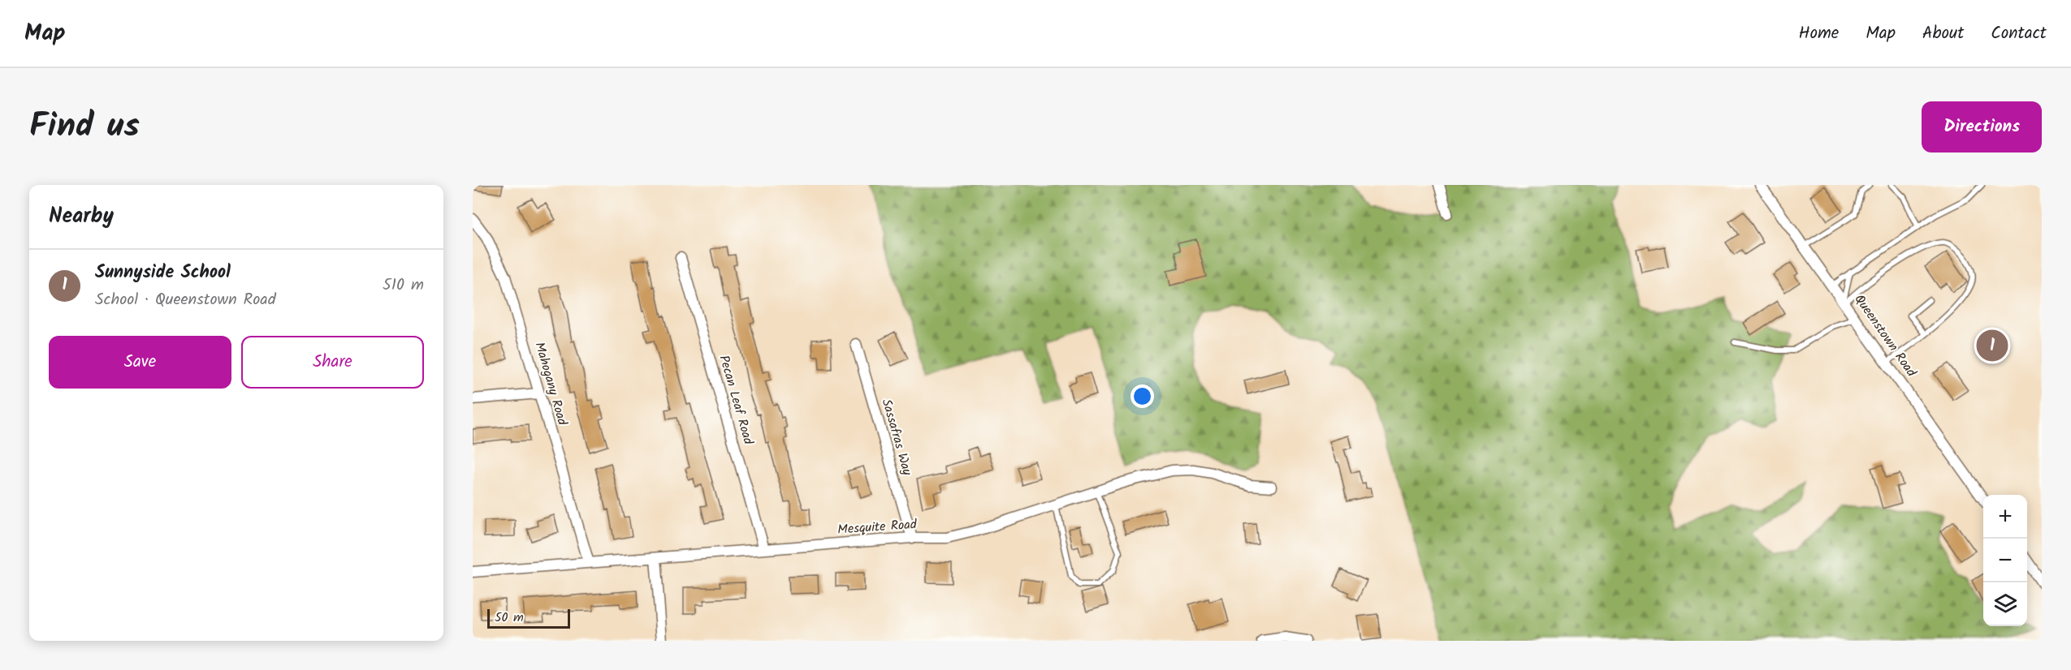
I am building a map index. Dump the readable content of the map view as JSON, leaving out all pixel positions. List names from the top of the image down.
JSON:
{
  "streets": {
    "street": [
      "Queenstown Road",
      "Mahogany Road",
      "Pecan Leaf Road",
      "Sassafras Way",
      "Mesquite Road"
    ]
  },
  "crossings": [
    ["Mahogany Road", "Mesquite Road"],
    ["Pecan Leaf Road", "Mesquite Road"],
    ["Sassafras Way", "Mesquite Road"]
  ],
  "scale_bar": "50 m",
  "page": {
    "header": "Map",
    "nav": [
      "Home",
      "Map",
      "About",
      "Contact"
    ],
    "title": "Find us",
    "buttons": [
      "Directions",
      ["Save", "Share"]
    ],
    "heading": "Nearby",
    "list": [
      {
        "mark": "1",
        "name": "Sunnyside School",
        "note": "School · Queenstown Road",
        "value": "510 m"
      }
    ],
    "pins": "1",
    "map_buttons": ["+", "−"],
    "scale": "50 m"
  }
}
